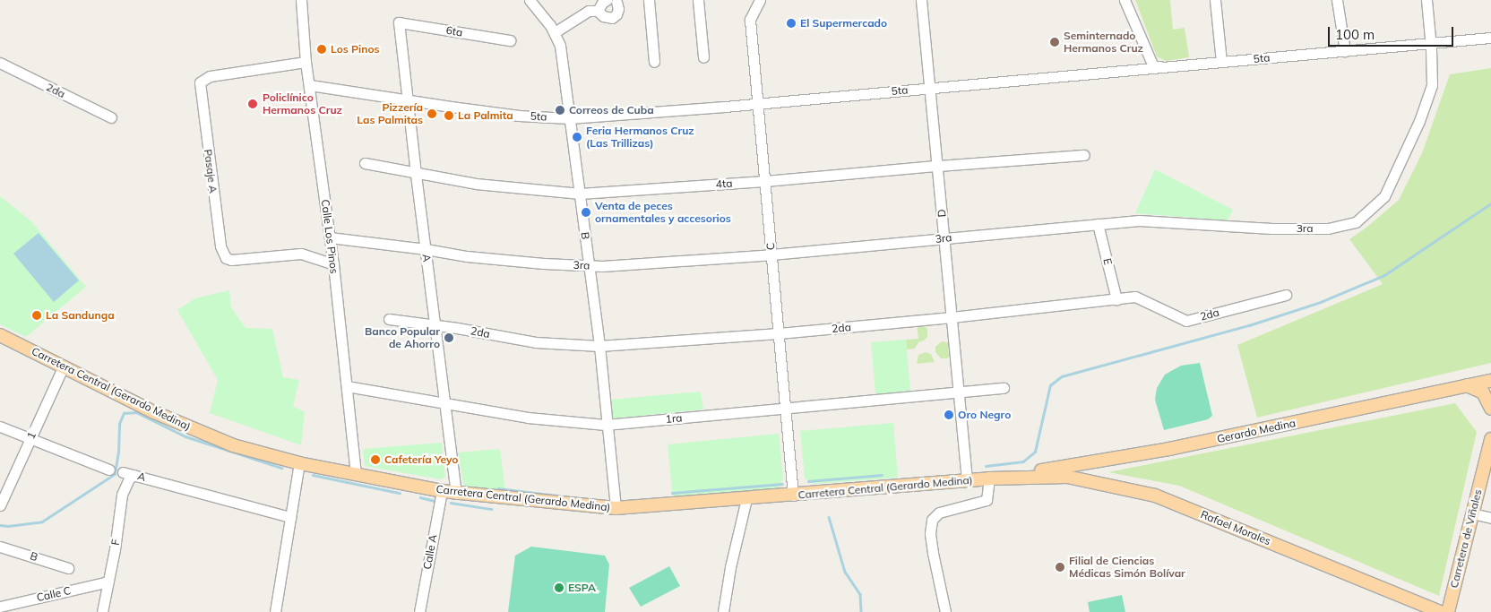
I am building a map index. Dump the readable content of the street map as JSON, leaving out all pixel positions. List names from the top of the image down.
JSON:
{
  "streets": {
    "main road": [
      "Carretera Central (Gerardo Medina)",
      "Gerardo Medina",
      "Rafael Morales",
      "Carretera de Viñales"
    ],
    "street": [
      "6ta",
      "5ta",
      "2da",
      "Pasaje A",
      "4ta",
      "D",
      "3ra",
      "B",
      "Calle Los Pinos",
      "C",
      "A",
      "E",
      "1ra",
      "1",
      "F",
      "Calle A",
      "Calle C"
    ]
  },
  "crossings": [
    ["6ta", "A"],
    ["5ta", "D"],
    ["5ta", "3ra"],
    ["5ta", "B"],
    ["5ta", "Calle Los Pinos"],
    ["5ta", "C"],
    ["5ta", "A"],
    ["2da", "D"],
    ["2da", "B"],
    ["2da", "C"],
    ["2da", "A"],
    ["2da", "E"],
    ["Pasaje A", "Calle Los Pinos"],
    ["4ta", "D"],
    ["4ta", "B"],
    ["4ta", "C"],
    ["4ta", "A"],
    ["D", "3ra"],
    ["D", "Carretera Central (Gerardo Medina)"],
    ["D", "1ra"],
    ["3ra", "B"],
    ["3ra", "Calle Los Pinos"],
    ["3ra", "C"],
    ["3ra", "A"],
    ["3ra", "E"],
    ["B", "Carretera Central (Gerardo Medina)"],
    ["B", "1ra"],
    ["Calle Los Pinos", "Carretera Central (Gerardo Medina)"],
    ["Calle Los Pinos", "1ra"],
    ["C", "Carretera Central (Gerardo Medina)"],
    ["C", "1ra"],
    ["A", "Carretera Central (Gerardo Medina)"],
    ["A", "1ra"],
    ["A", "F"],
    ["Carretera Central (Gerardo Medina)", "Gerardo Medina"],
    ["Carretera Central (Gerardo Medina)", "1"],
    ["Carretera Central (Gerardo Medina)", "Rafael Morales"],
    ["Carretera Central (Gerardo Medina)", "Calle A"],
    ["Gerardo Medina", "Rafael Morales"],
    ["F", "Calle C"]
  ],
  "places": [
    "El Supermercado",
    "Seminternado Hermanos Cruz",
    "Los Pinos",
    "Policlínico Hermanos Cruz",
    "Correos de Cuba",
    "Pizzería Las Palmitas",
    "La Palmita",
    "Feria Hermanos Cruz (Las Trillizas)",
    "Venta de peces ornamentales y accesorios",
    "La Sandunga",
    "Banco Popular de Ahorro",
    "Oro Negro",
    "Cafetería Yeyo",
    "Filial de Ciencias Médicas Simón Bolívar",
    "ESPA"
  ],
  "scale_bar": "100 m"
}
